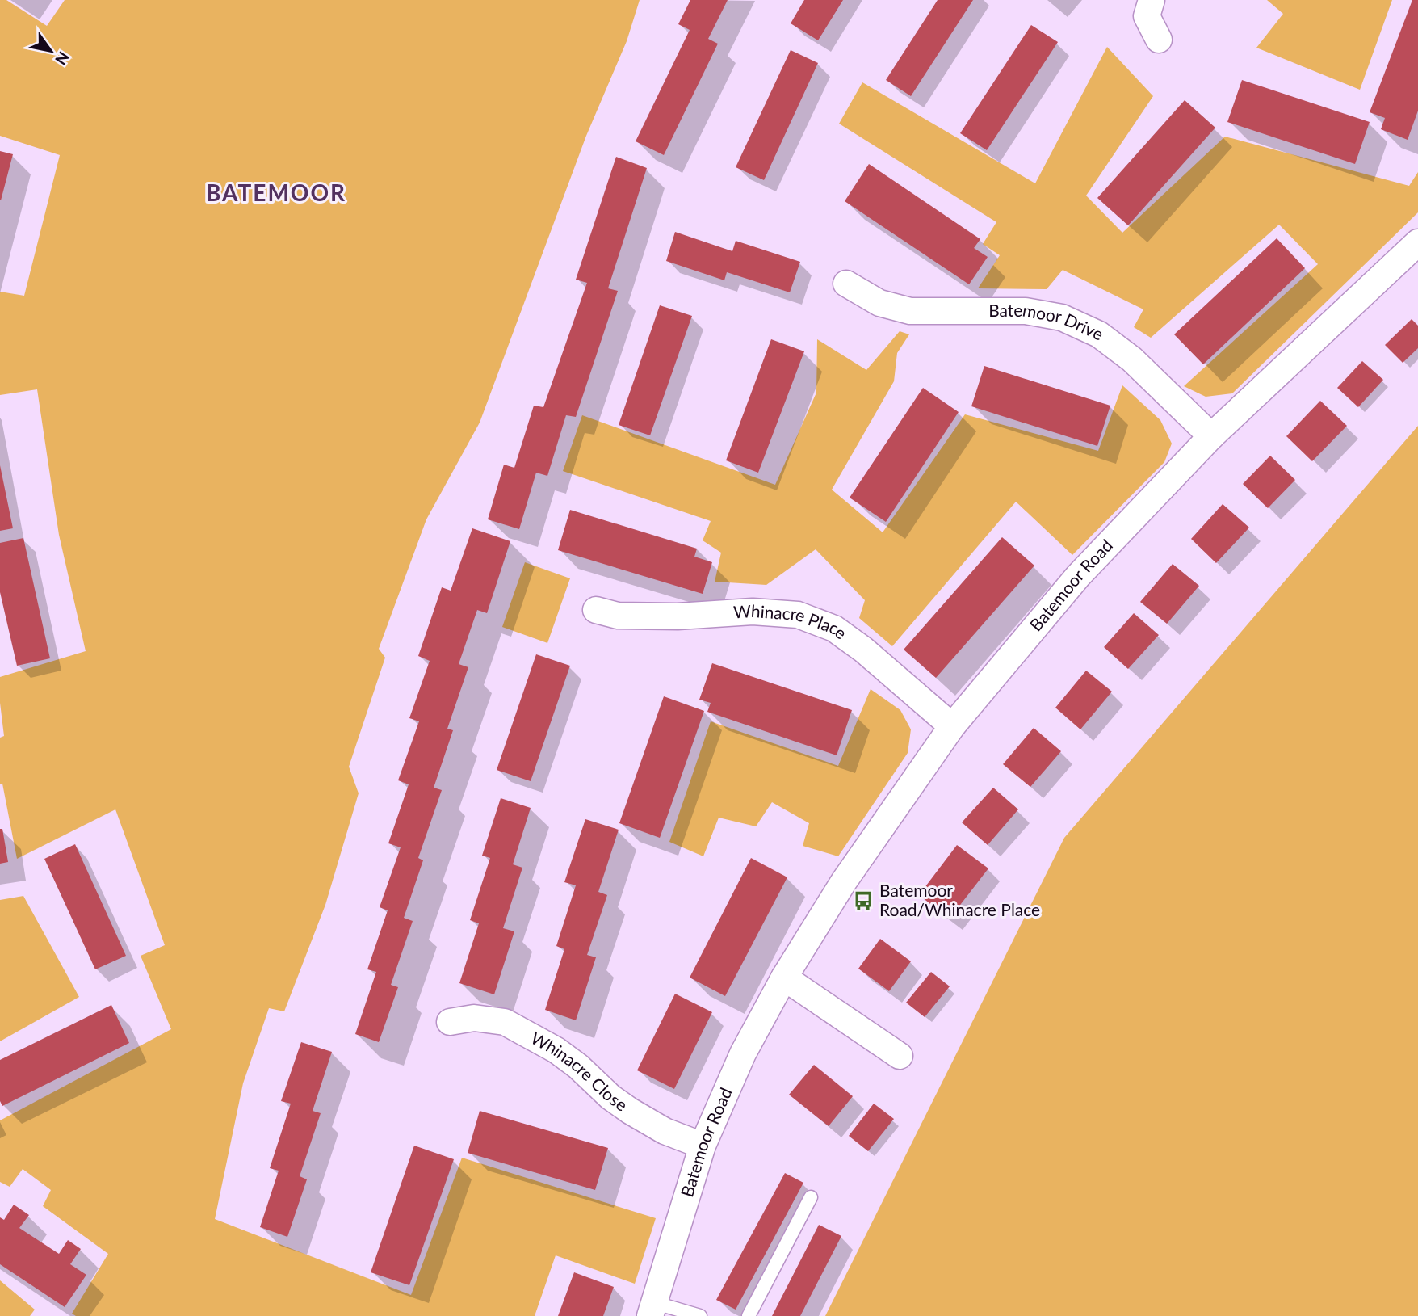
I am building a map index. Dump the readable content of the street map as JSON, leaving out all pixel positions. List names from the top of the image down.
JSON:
{
  "streets": {
    "street": [
      "Batemoor Drive",
      "Batemoor Road",
      "Whinacre Place",
      "Whinacre Close"
    ]
  },
  "crossings": [
    ["Batemoor Drive", "Batemoor Road"],
    ["Batemoor Road", "Whinacre Place"],
    ["Batemoor Road", "Whinacre Close"]
  ],
  "districts": ["BATEMOOR"],
  "places": {
    "bus stop": ["Batemoor Road/Whinacre Place"]
  },
  "north": "bottom right"
}
